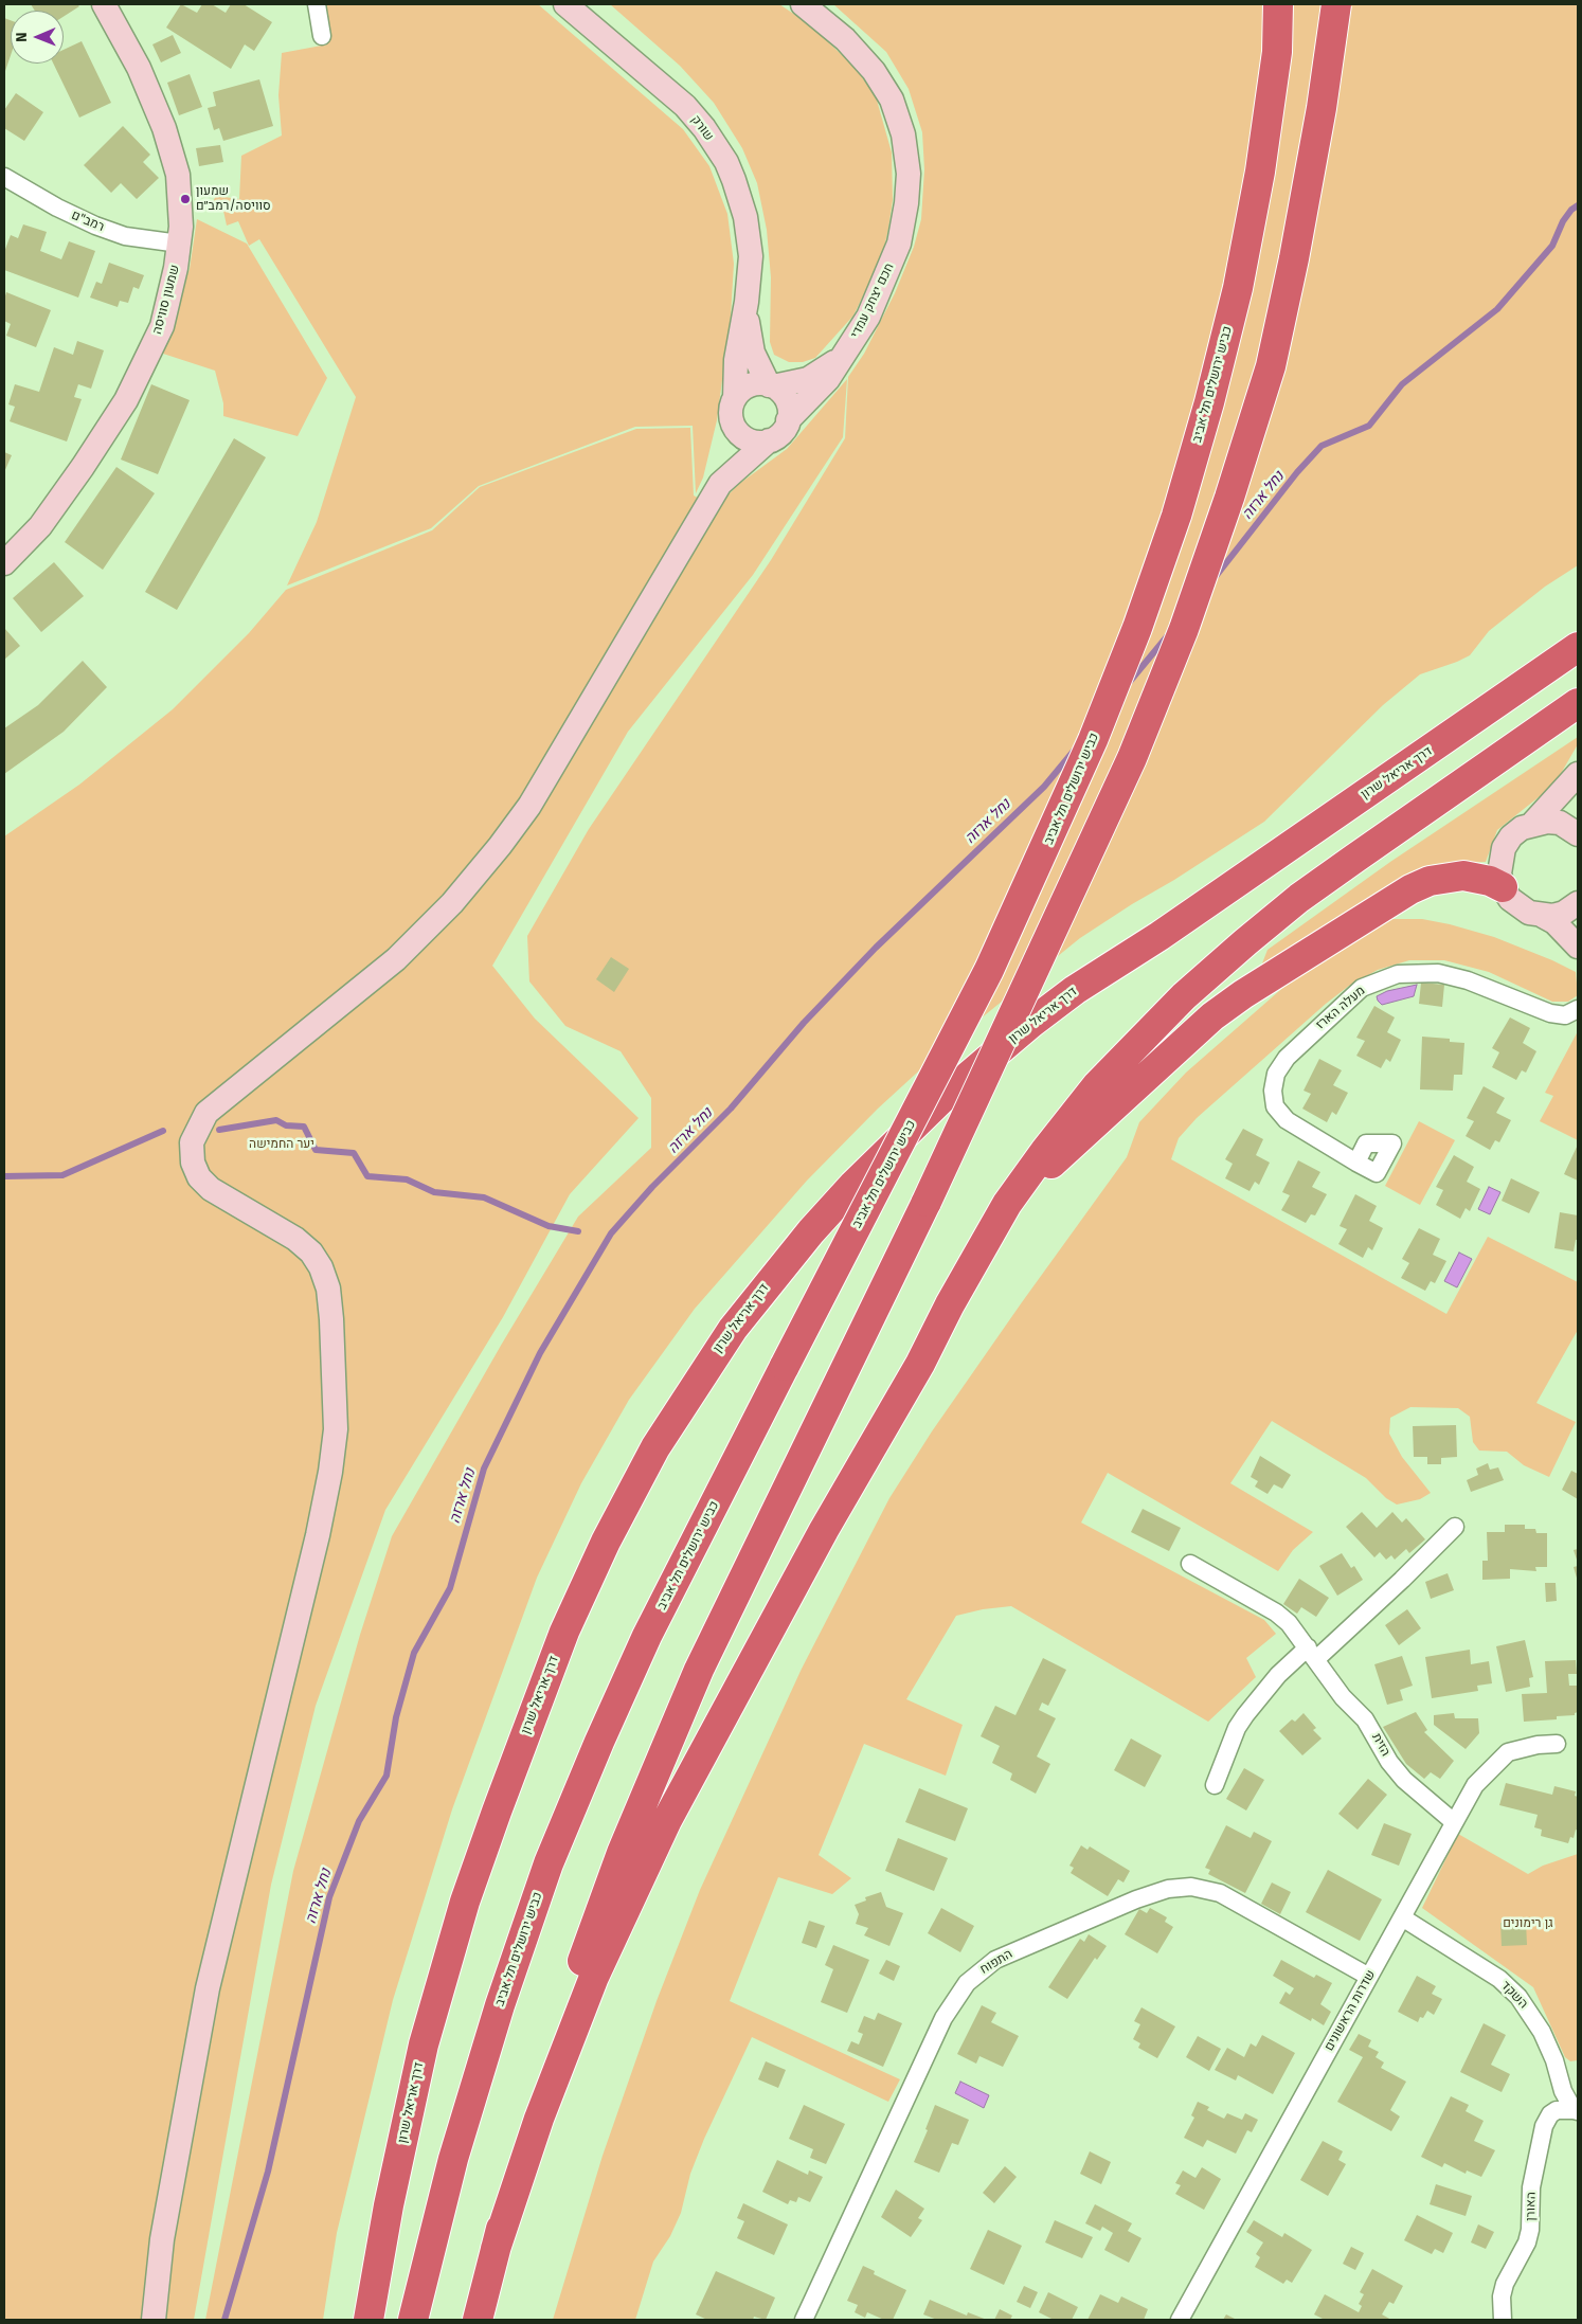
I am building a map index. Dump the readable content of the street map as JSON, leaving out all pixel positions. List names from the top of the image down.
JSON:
{
  "streets": {
    "highway": ["כביש ירושלים תל אביב", "דרך אריאל שרון"],
    "street": [
      "שורק",
      "רמב\"ם",
      "שמעון סוויסה",
      "חכם יצחק עמדי",
      "מעלה הארז",
      "הזית",
      "התפוח",
      "השקד",
      "שדרות הראשונים",
      "האורן"
    ]
  },
  "crossings": [
    ["רמב\"ם", "שמעון סוויסה"],
    ["הזית", "שדרות הראשונים"],
    ["התפוח", "שדרות הראשונים"],
    ["השקד", "שדרות הראשונים"],
    ["השקד", "האורן"]
  ],
  "water": ["נחל ארזה"],
  "parks": ["יער החמישה", "גן רימונים"],
  "places": ["שמעון סוויסה/רמב״ם"],
  "north": "left"
}
